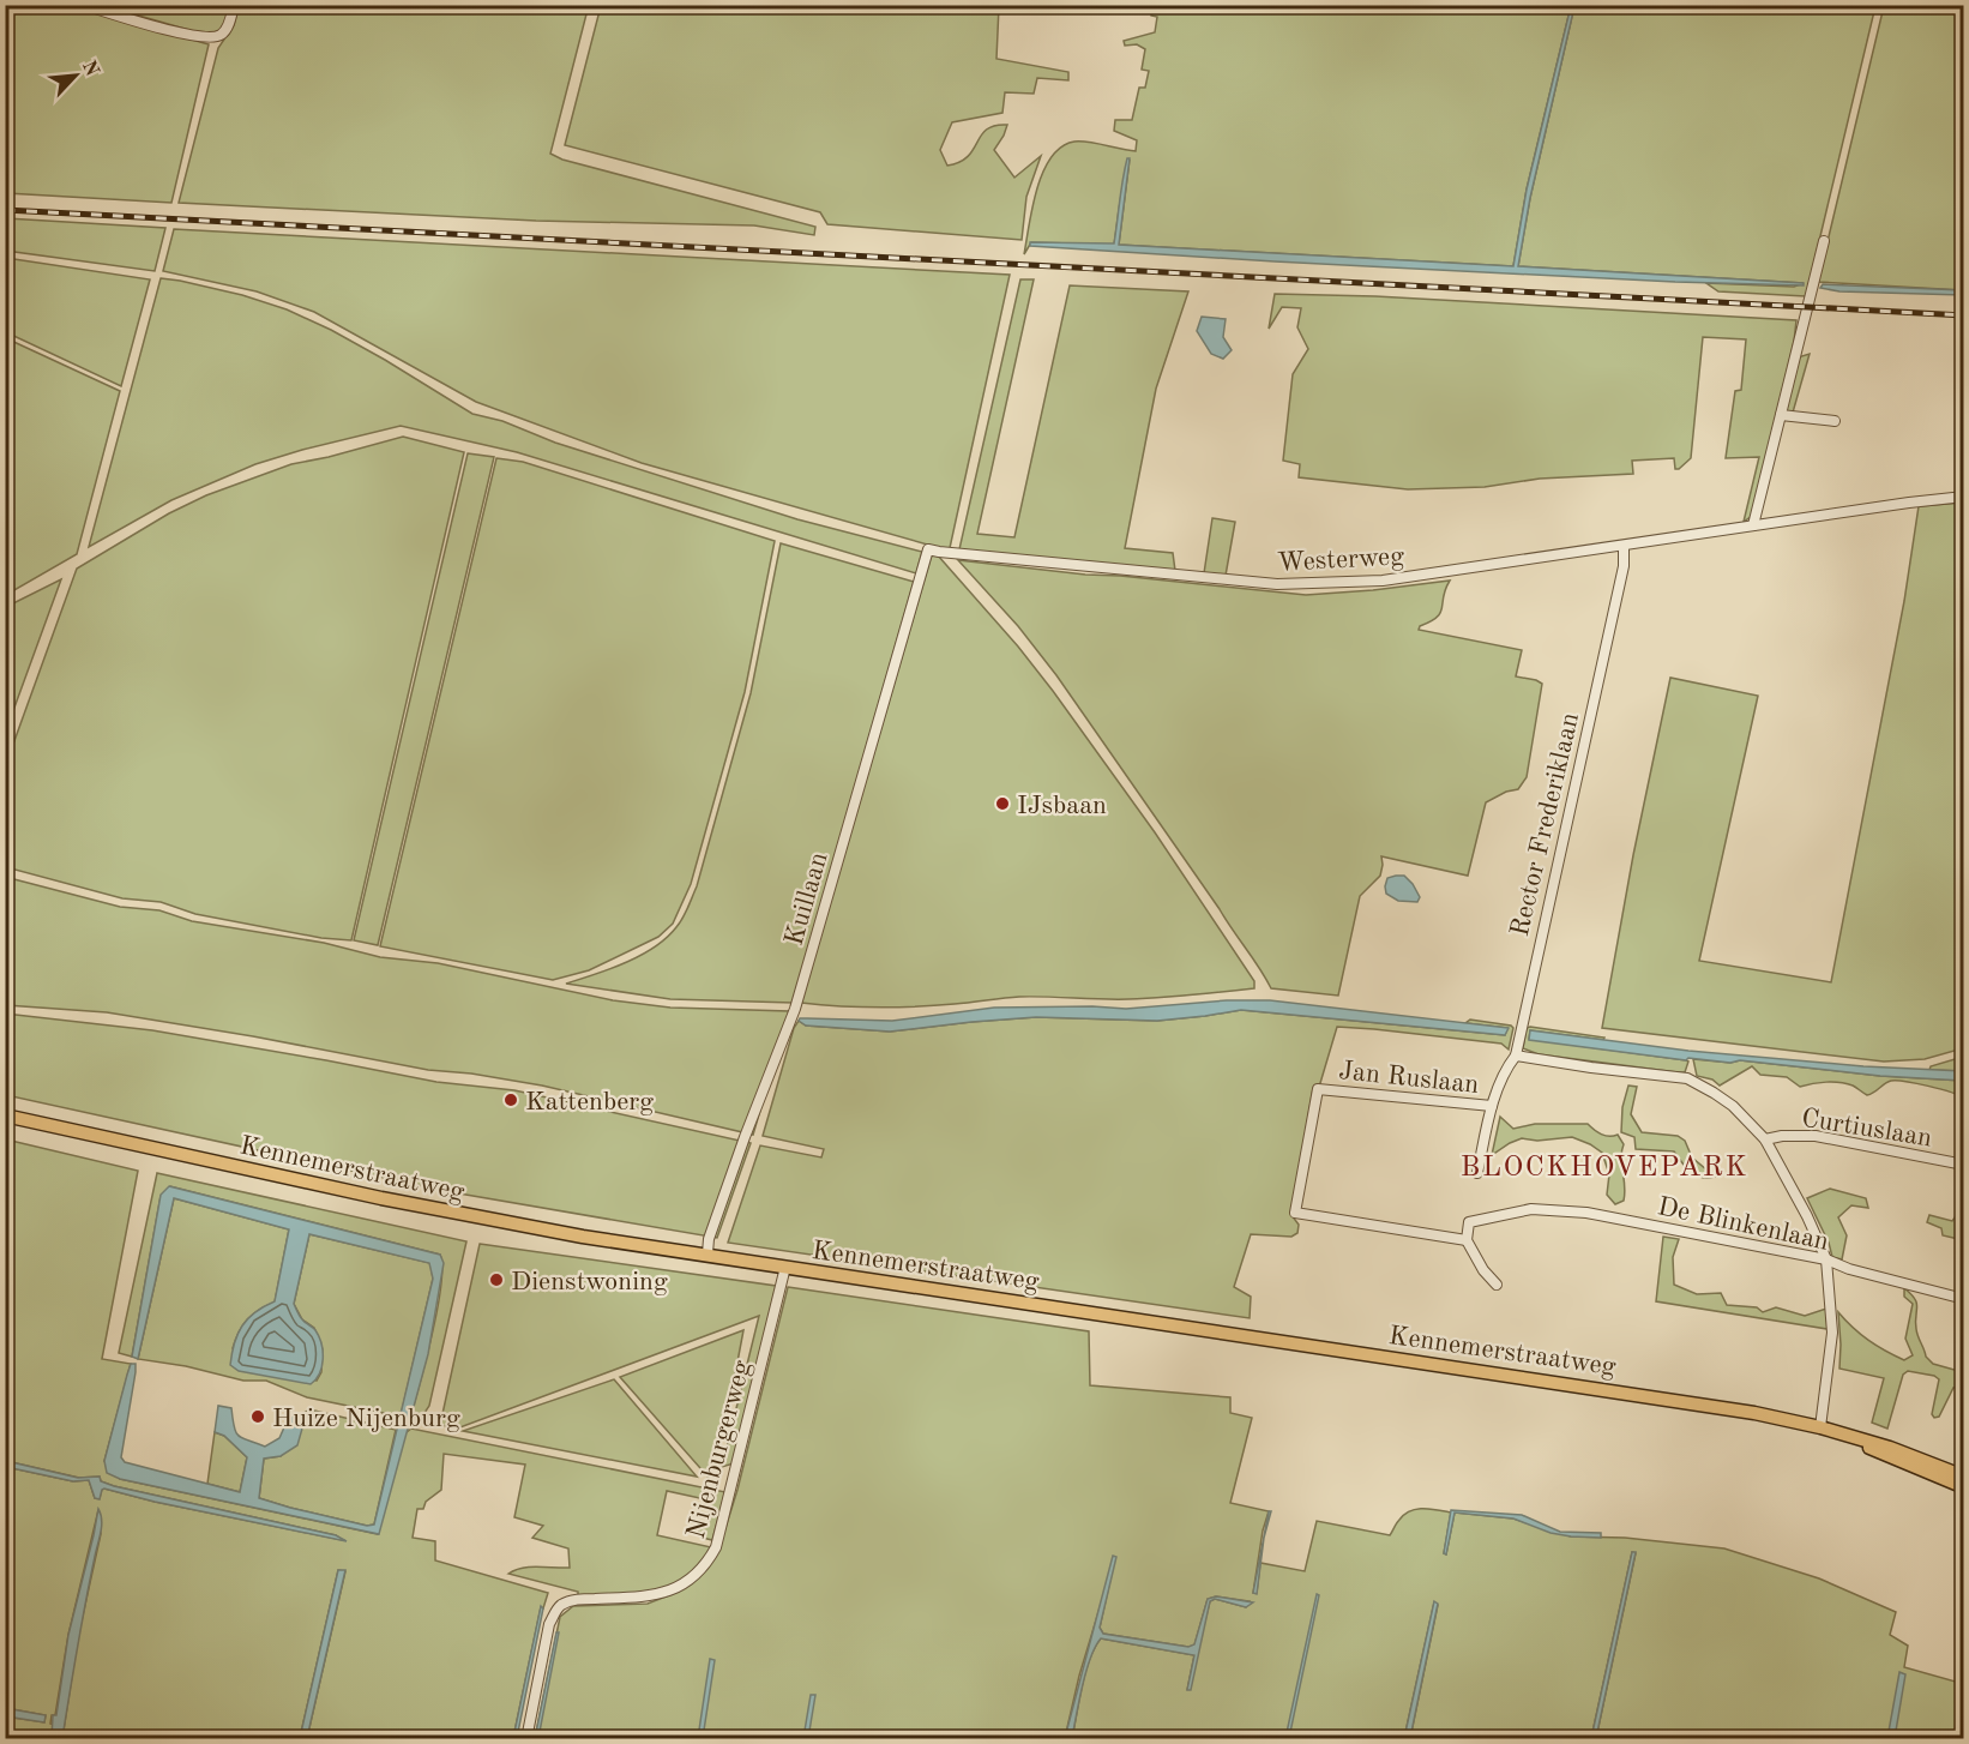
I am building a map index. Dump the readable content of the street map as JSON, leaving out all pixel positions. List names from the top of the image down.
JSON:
{
  "streets": {
    "main road": ["Kennemerstraatweg"],
    "street": [
      "Westerweg",
      "Rector Frederiklaan",
      "Kuillaan",
      "Jan Ruslaan",
      "Curtiuslaan",
      "De Blinkenlaan",
      "Nijenburgerweg"
    ]
  },
  "crossings": [
    ["Westerweg", "Rector Frederiklaan"],
    ["Westerweg", "Kuillaan"],
    ["Rector Frederiklaan", "Jan Ruslaan"],
    ["Kuillaan", "Kennemerstraatweg"],
    ["Jan Ruslaan", "De Blinkenlaan"],
    ["Kennemerstraatweg", "Nijenburgerweg"]
  ],
  "districts": ["BLOCKHOVEPARK"],
  "places": [
    "IJsbaan",
    "Kattenberg",
    "Dienstwoning",
    "Huize Nijenburg"
  ],
  "north": "top right"
}
